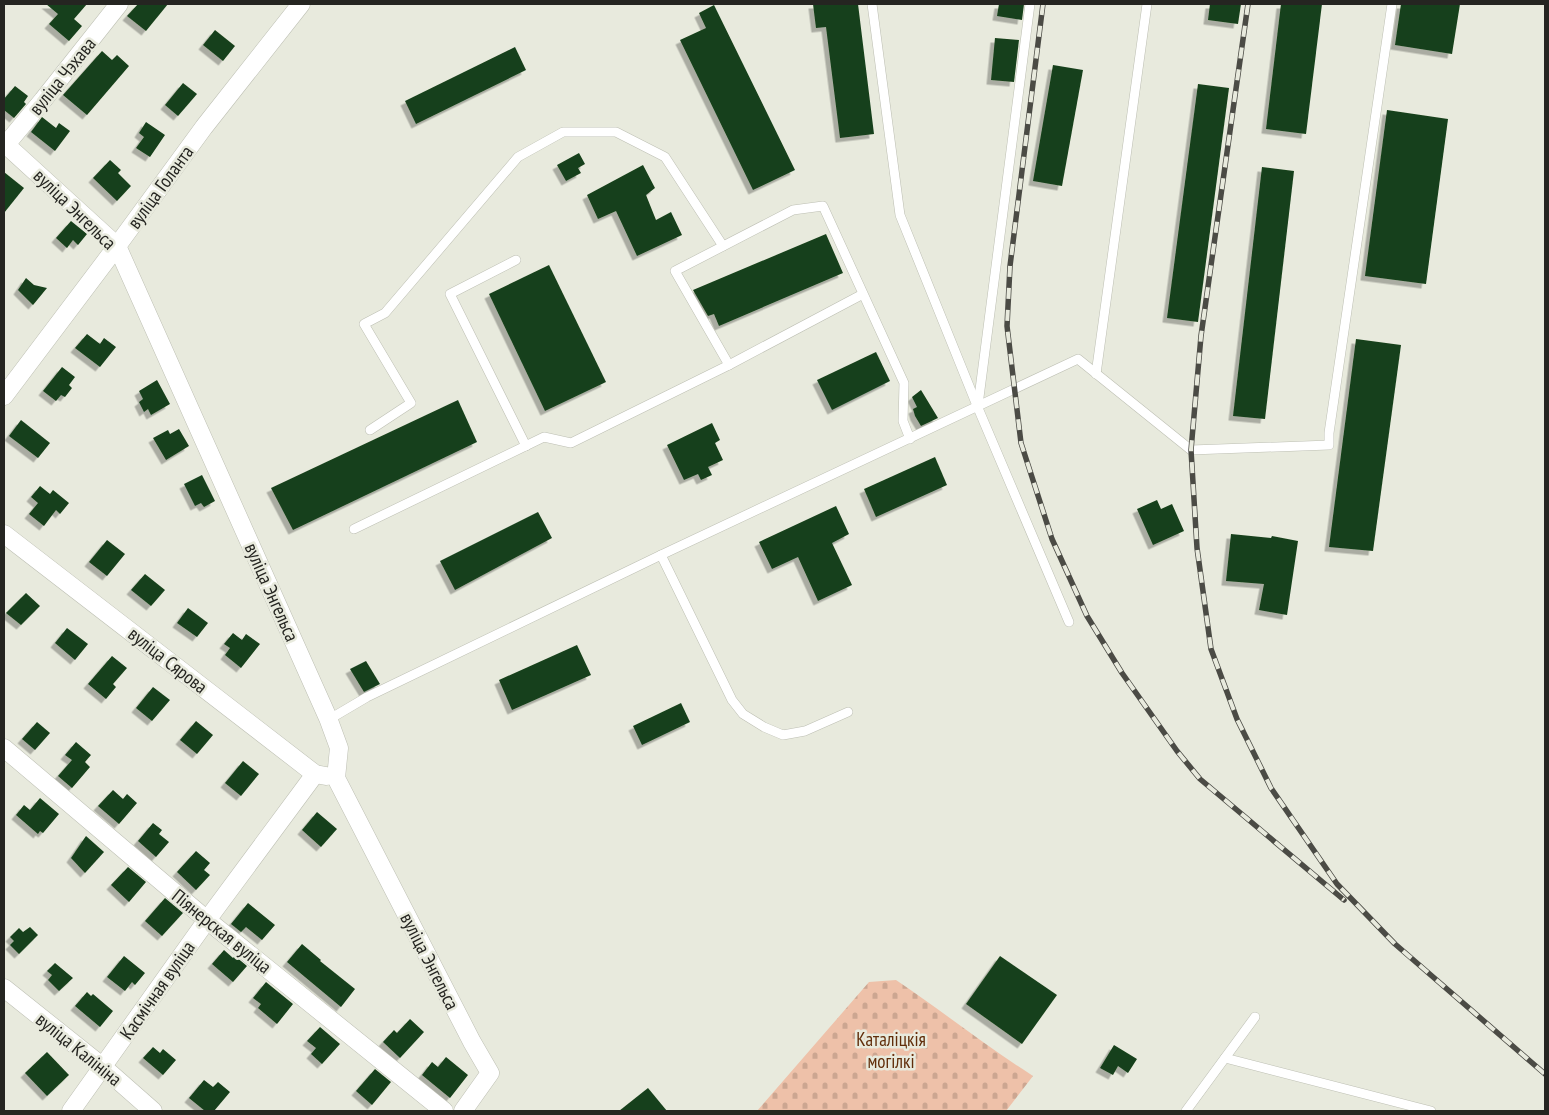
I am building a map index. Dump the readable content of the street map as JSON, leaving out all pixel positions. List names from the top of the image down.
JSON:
{
  "streets": {
    "street": [
      "вуліца Чэхава",
      "вуліца Голанта",
      "вуліца Энгельса",
      "вуліца Сярова",
      "Піянерская вуліца",
      "Касмічная вуліца",
      "вуліца Калініна"
    ]
  },
  "crossings": [
    ["вуліца Чэхава", "вуліца Энгельса"],
    ["вуліца Голанта", "вуліца Энгельса"],
    ["вуліца Энгельса", "вуліца Сярова"],
    ["вуліца Сярова", "Касмічная вуліца"],
    ["Піянерская вуліца", "Касмічная вуліца"],
    ["Касмічная вуліца", "вуліца Калініна"]
  ],
  "parks": ["Каталіцкія могілкі"]
}
